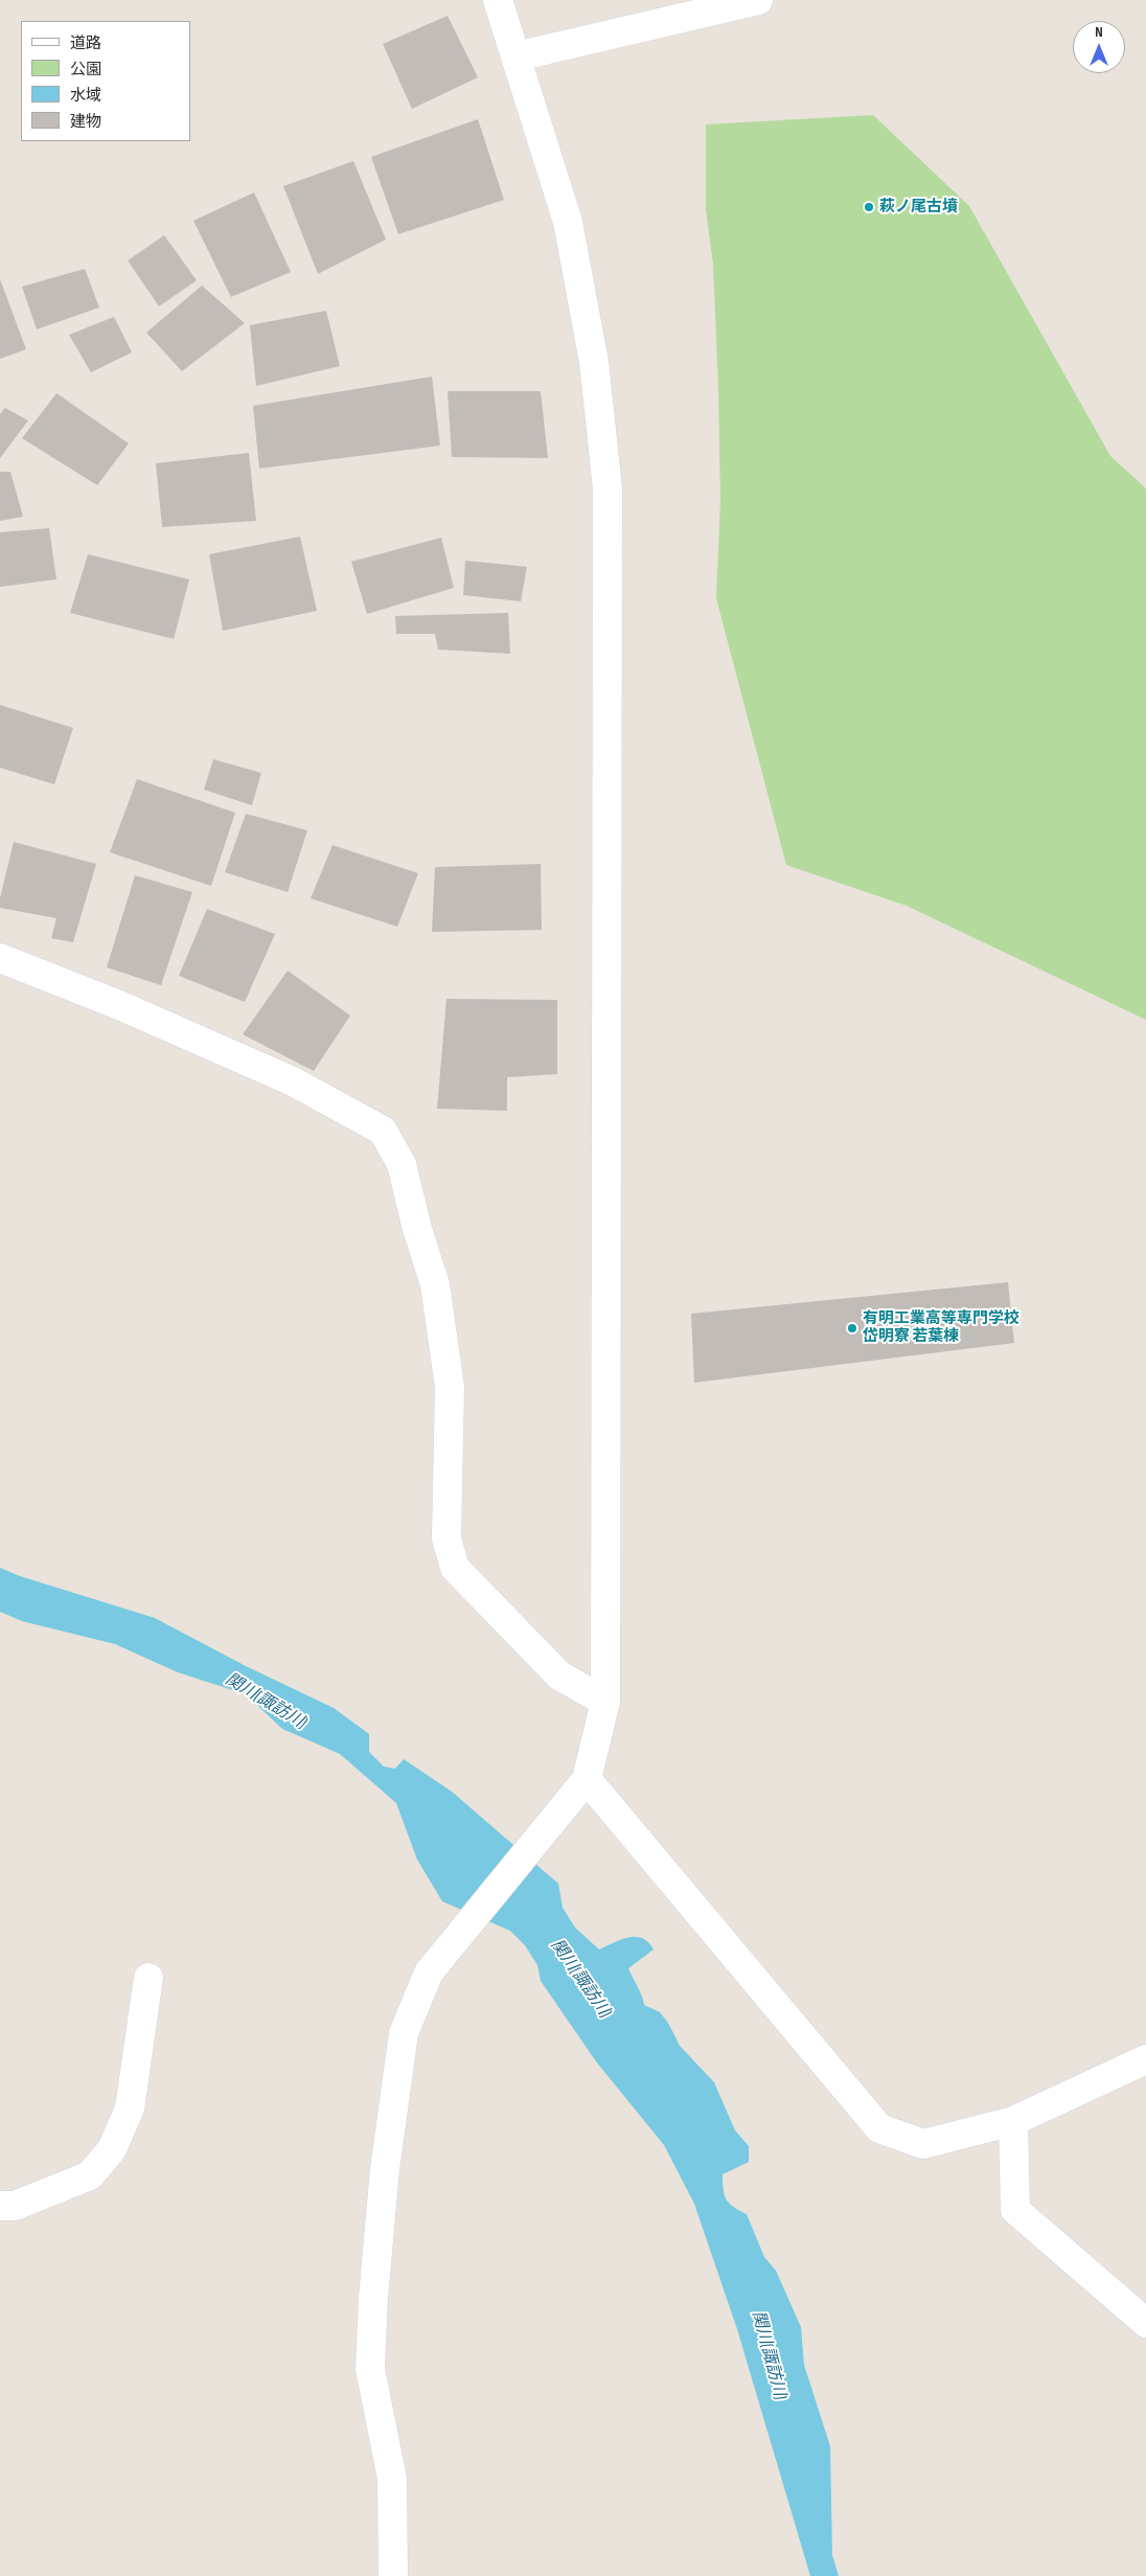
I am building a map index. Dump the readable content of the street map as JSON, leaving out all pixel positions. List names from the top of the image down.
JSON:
{
  "water": ["関川(諏訪川)"],
  "places": ["萩ノ尾古墳", "有明工業高等専門学校 岱明寮 若葉棟"],
  "legend": [
    "道路",
    "公園",
    "水域",
    "建物"
  ],
  "north": "top"
}
